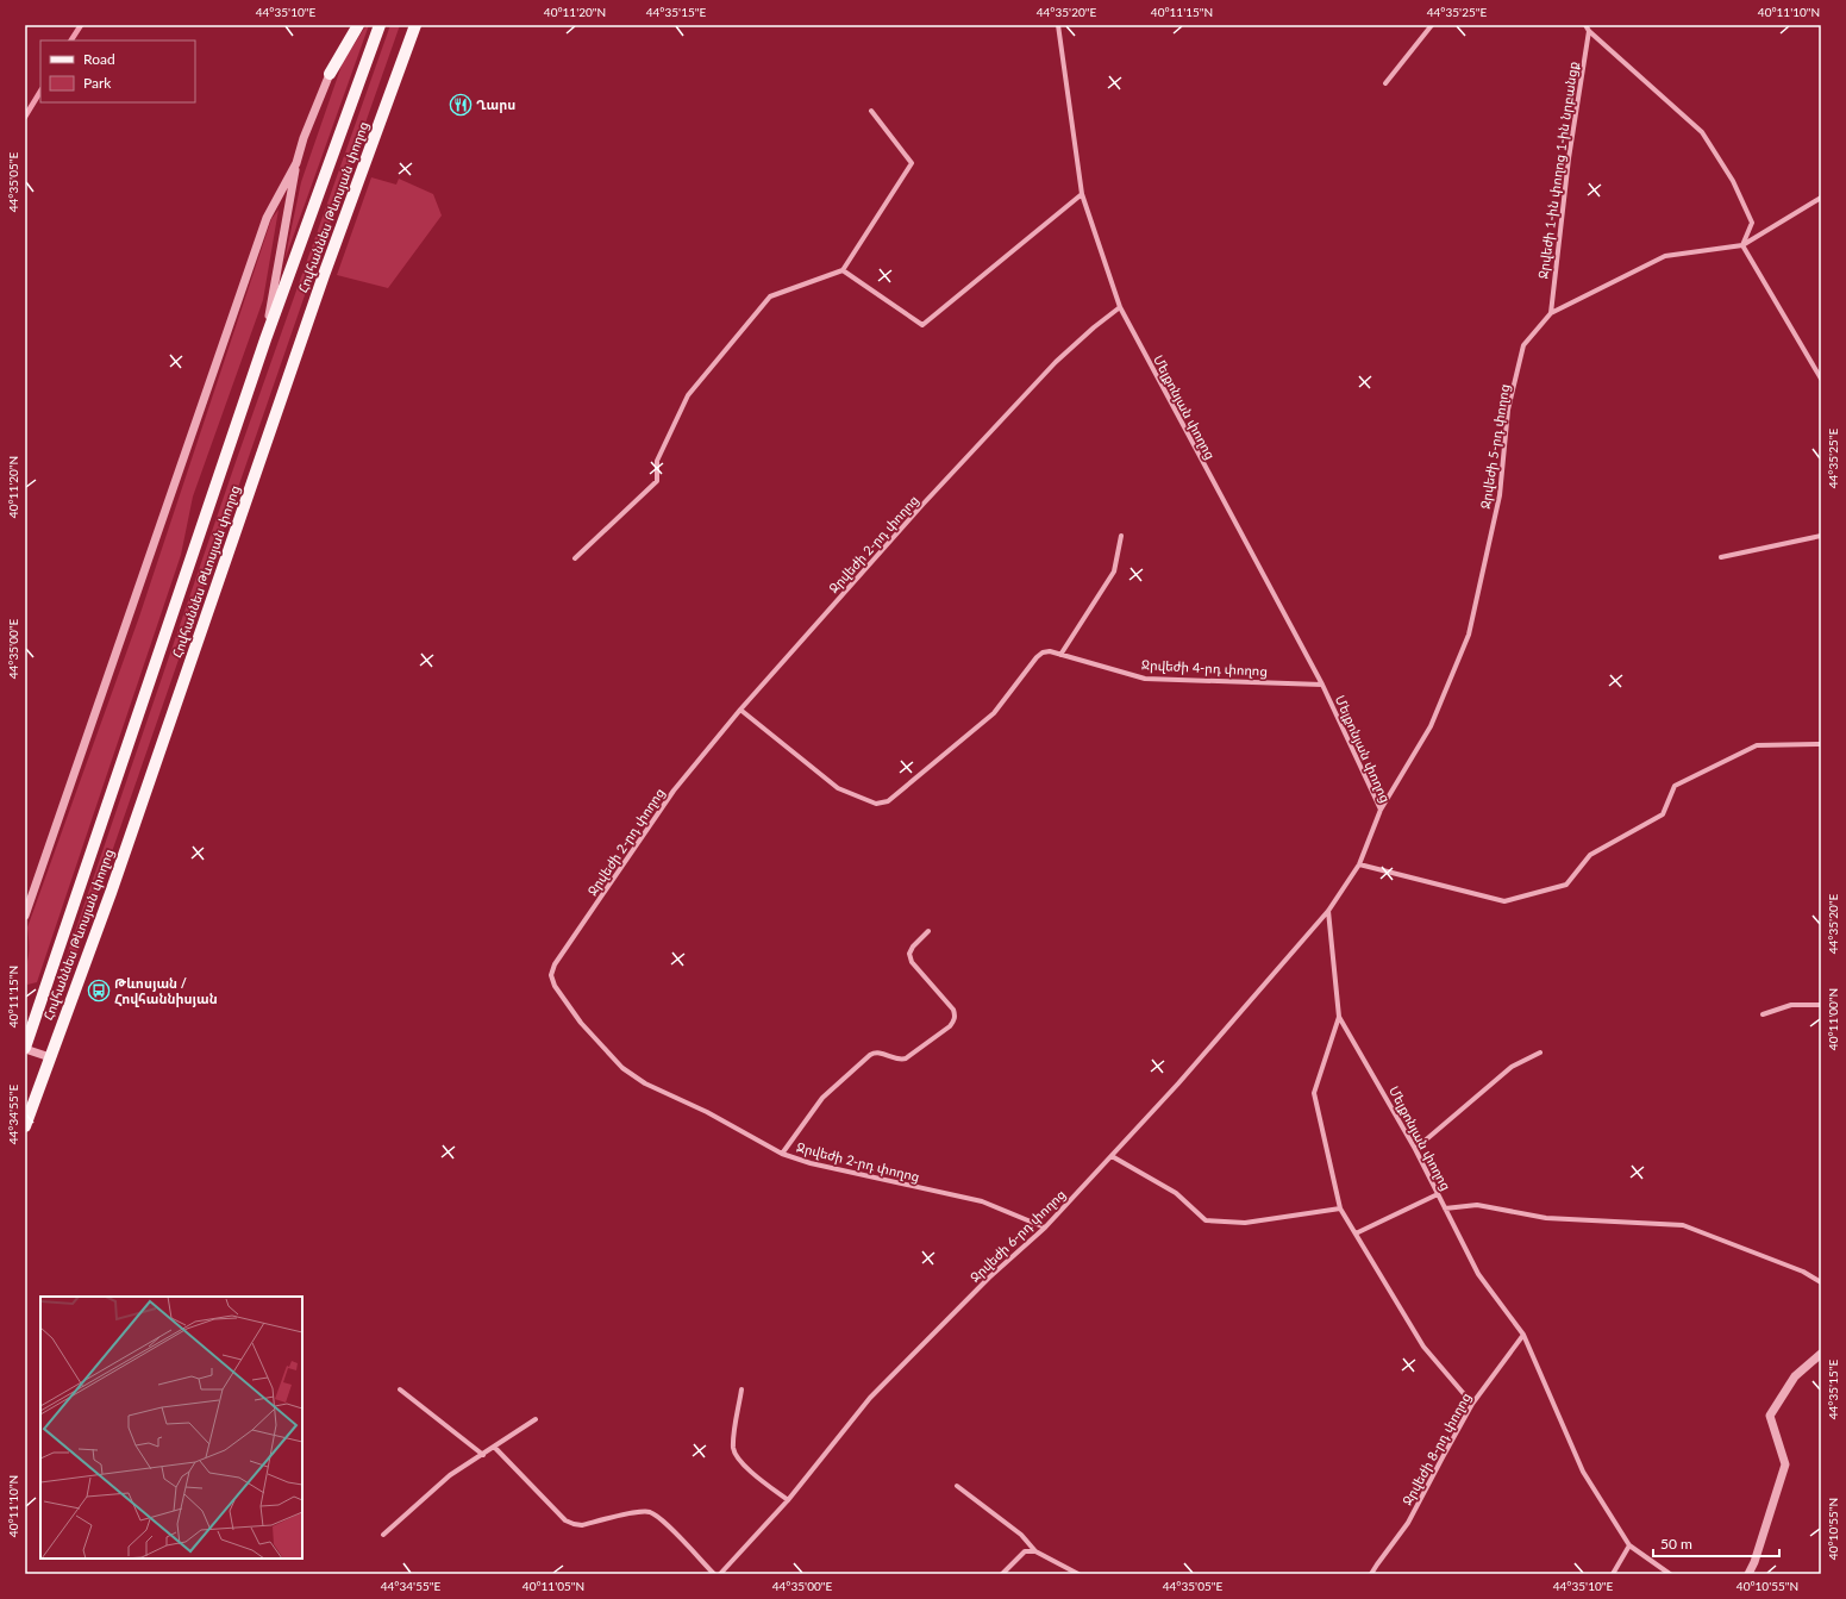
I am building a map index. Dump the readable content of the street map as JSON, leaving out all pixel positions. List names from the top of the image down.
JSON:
{
  "streets": {
    "main road": ["Հովհաննես Թևոսյան փողոց"],
    "street": [
      "Ջրվեժի 1-ին փողոց 1-ին նրբանցք",
      "Մելքոնյան փողոց",
      "Ջրվեժի 5-րդ փողոց",
      "Ջրվեժի 2-րդ փողոց",
      "Ջրվեժի 4-րդ փողոց",
      "Ջրվեժի 6-րդ փողոց",
      "Ջրվեժի 8-րդ փողոց"
    ]
  },
  "crossings": [
    ["Ջրվեժի 1-ին փողոց 1-ին նրբանցք", "Ջրվեժի 5-րդ փողոց"],
    ["Մելքոնյան փողոց", "Ջրվեժի 5-րդ փողոց"],
    ["Մելքոնյան փողոց", "Ջրվեժի 2-րդ փողոց"],
    ["Մելքոնյան փողոց", "Ջրվեժի 4-րդ փողոց"],
    ["Մելքոնյան փողոց", "Ջրվեժի 6-րդ փողոց"],
    ["Մելքոնյան փողոց", "Ջրվեժի 8-րդ փողոց"],
    ["Ջրվեժի 2-րդ փողոց", "Ջրվեժի 4-րդ փողոց"],
    ["Ջրվեժի 2-րդ փողոց", "Ջրվեժի 6-րդ փողոց"]
  ],
  "places": {
    "restaurant": ["Ղարս"],
    "bus stop": ["Թևոսյան / Հովհաննիսյան"]
  },
  "legend": ["Road", "Park"],
  "scale_bar": "50 m",
  "coordinates": [
    "44°35'10\"E",
    "40°11'20\"N",
    "44°35'15\"E",
    "44°35'20\"E",
    "40°11'15\"N",
    "44°35'25\"E",
    "40°11'10\"N",
    "44°35'05\"E",
    "44°35'00\"E",
    "40°11'00\"N",
    "44°34'55\"E",
    "40°10'55\"N",
    "40°11'05\"N"
  ]
}
